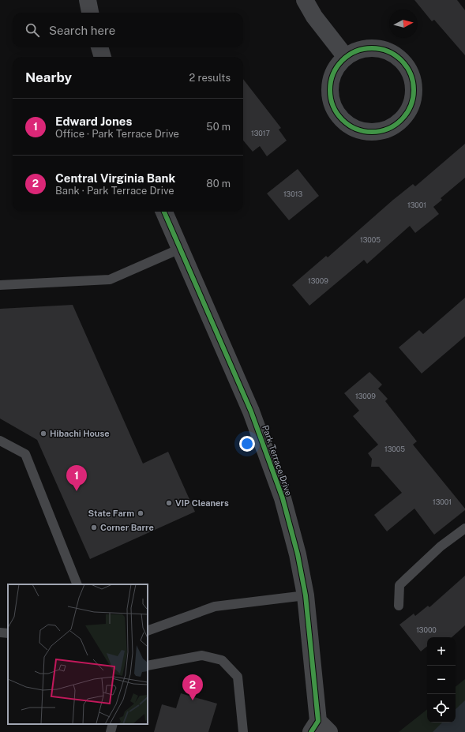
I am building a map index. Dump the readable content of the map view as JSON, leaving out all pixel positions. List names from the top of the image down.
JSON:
{
  "streets": {
    "street": ["Park Terrace Drive"]
  },
  "places": [
    "Hibachi House",
    "VIP Cleaners",
    "State Farm",
    "Corner Barre"
  ],
  "house_numbers": [
    "13017",
    "13013",
    "13001",
    "13005",
    "13009",
    "13009",
    "13005",
    "13001",
    "13000"
  ],
  "north": "right",
  "page": {
    "search": "Search here",
    "heading": ["Nearby", "2 results"],
    "list": [
      {
        "mark": "1",
        "name": "Edward Jones",
        "note": "Office · Park Terrace Drive",
        "value": "50 m"
      },
      {
        "mark": "2",
        "name": "Central Virginia Bank",
        "note": "Bank · Park Terrace Drive",
        "value": "80 m"
      }
    ],
    "pins": ["1", "2"],
    "map_buttons": ["+", "−"]
  }
}
